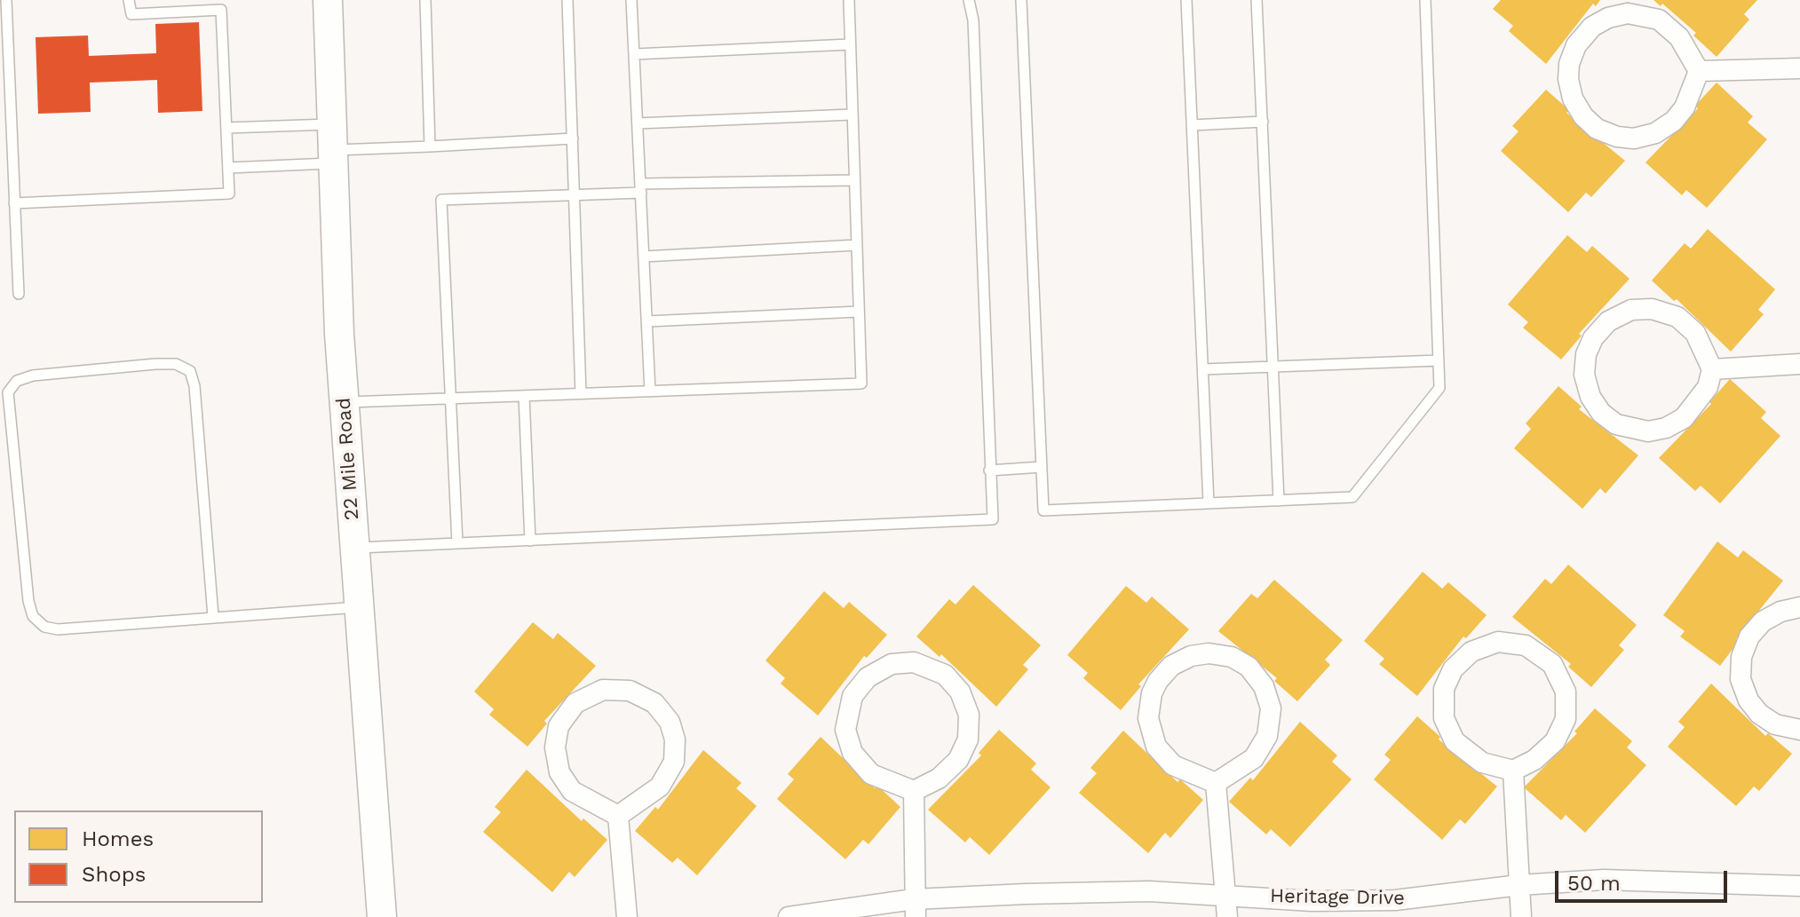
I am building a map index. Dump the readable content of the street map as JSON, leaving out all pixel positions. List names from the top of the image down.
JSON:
{
  "streets": {
    "street": ["22 Mile Road", "Heritage Drive"]
  },
  "legend": ["Homes", "Shops"],
  "scale_bar": "50 m"
}
